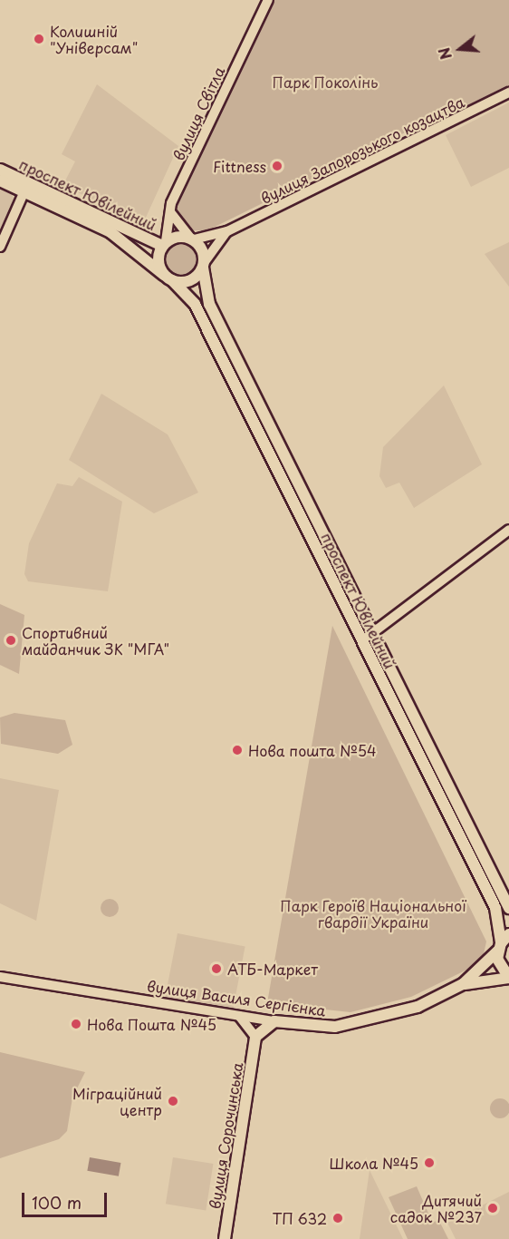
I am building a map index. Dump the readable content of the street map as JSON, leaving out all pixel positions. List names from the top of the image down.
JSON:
{
  "streets": {
    "main road": ["проспект Ювілейний", "вулиця Василя Сергієнка", "вулиця Сорочинська"],
    "street": ["вулиця Світла", "вулиця Запорозького козацтва"]
  },
  "crossings": [
    ["вулиця Світла", "вулиця Запорозького козацтва"],
    ["вулиця Світла", "проспект Ювілейний"],
    ["вулиця Запорозького козацтва", "проспект Ювілейний"],
    ["проспект Ювілейний", "вулиця Василя Сергієнка"]
  ],
  "parks": ["Парк Поколінь", "Парк Героїв Національної гвардії України"],
  "places": [
    "Колишній \"Універсам\"",
    "Fittness",
    "Спортивний майданчик ЗК \"МГА\"",
    "Нова пошта №54",
    "АТБ-Маркет",
    "Нова Пошта №45",
    "Міграційний центр",
    "Школа №45",
    "Дитячий садок №237",
    "ТП 632"
  ],
  "scale_bar": "100 m",
  "north": "left"
}
